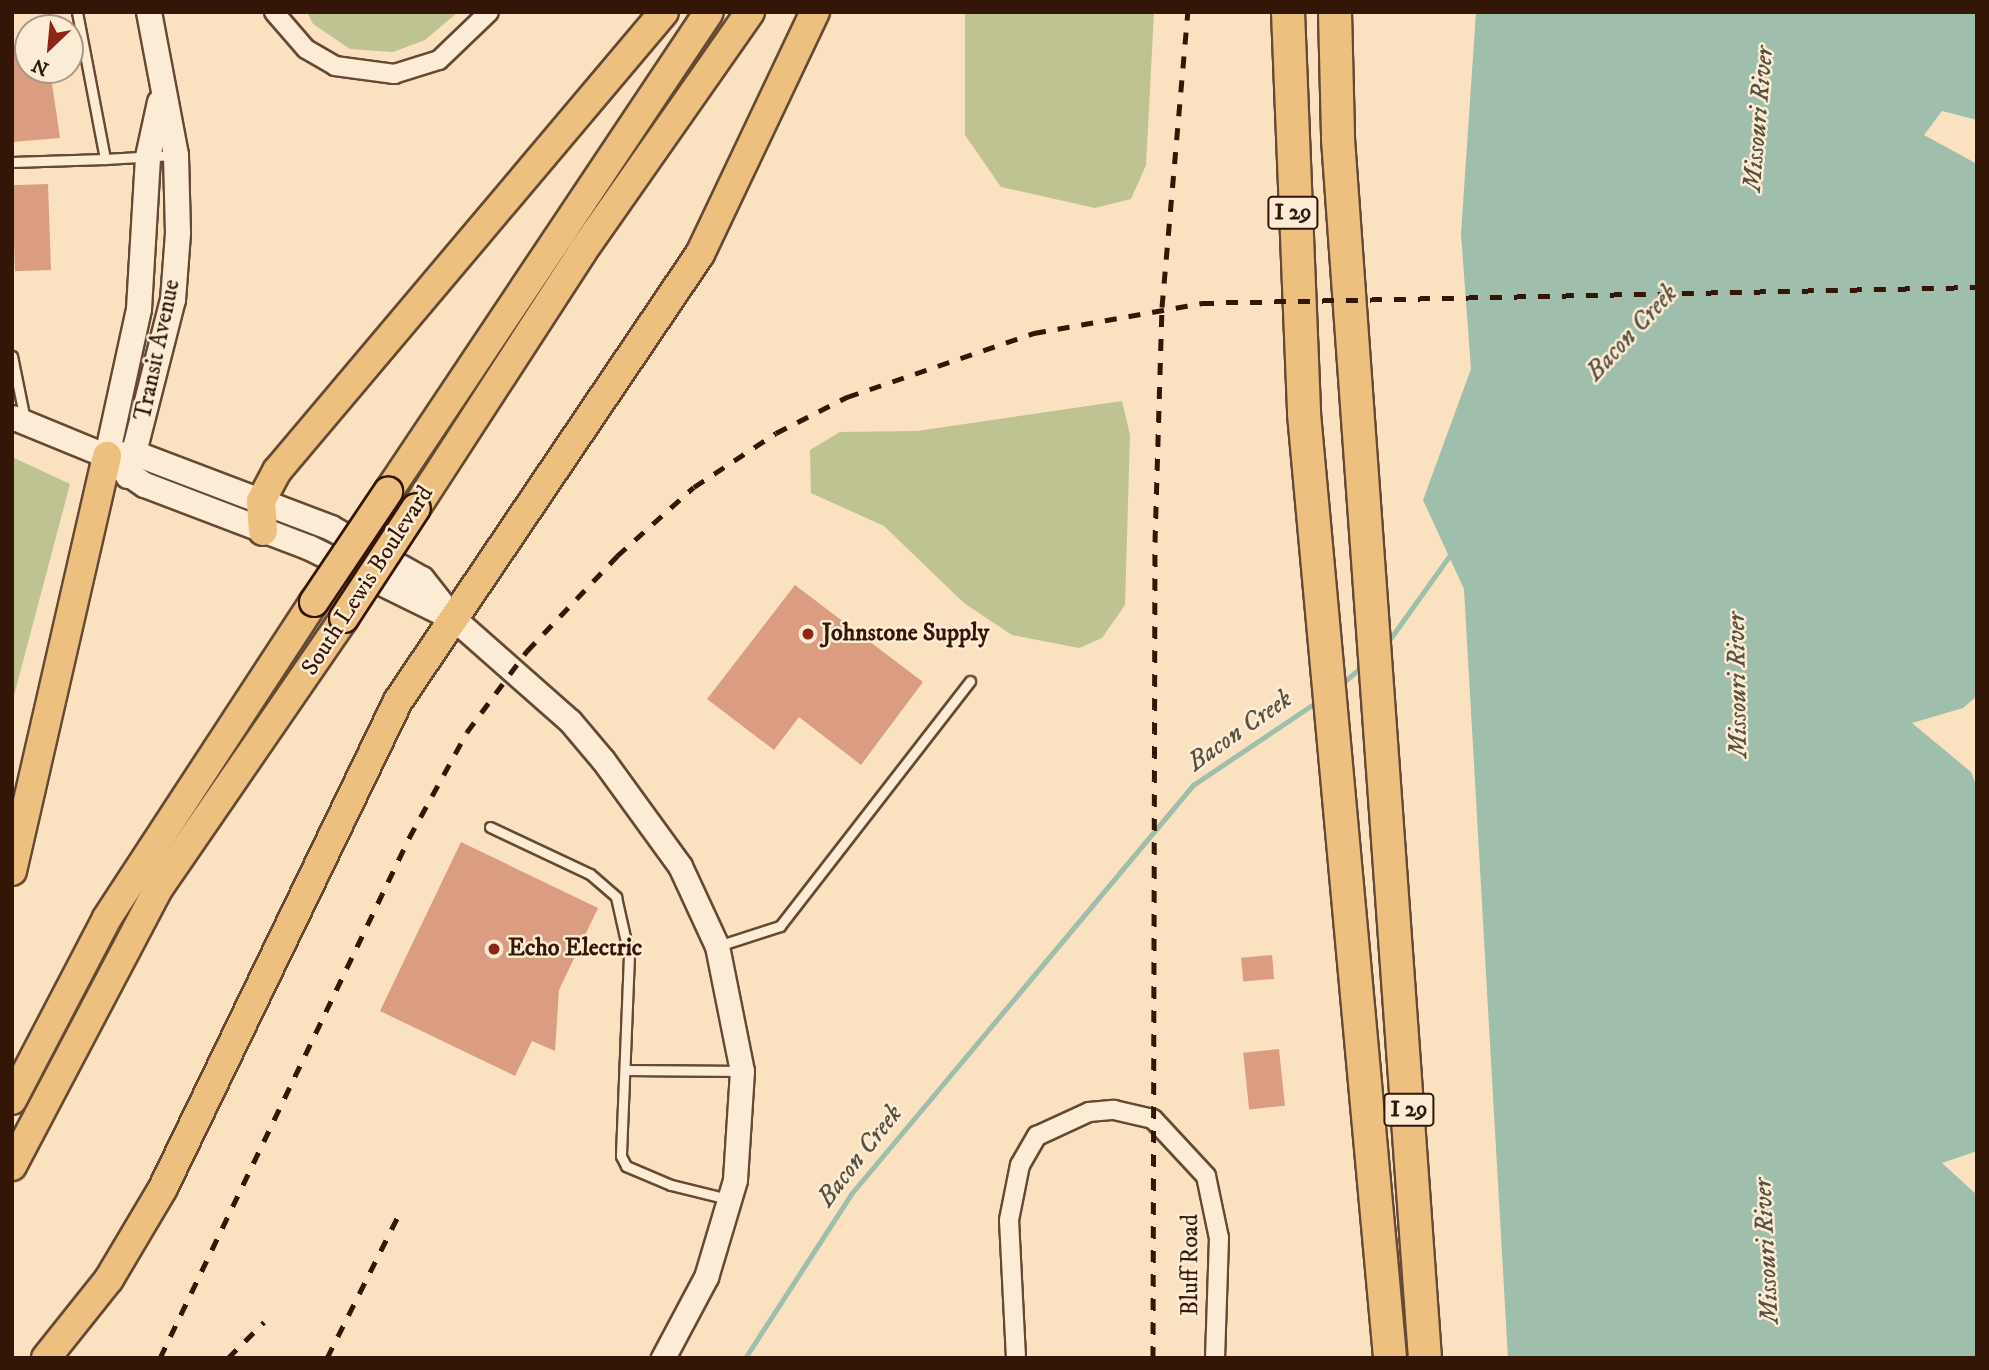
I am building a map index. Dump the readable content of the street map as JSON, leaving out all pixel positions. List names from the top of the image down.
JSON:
{
  "streets": {
    "highway": ["I 29"],
    "main road": ["Transit Avenue", "South Lewis Boulevard"],
    "street": ["Bluff Road"]
  },
  "water": ["Missouri River", "Bacon Creek"],
  "places": ["Johnstone Supply", "Echo Electric"],
  "north": "bottom left"
}
